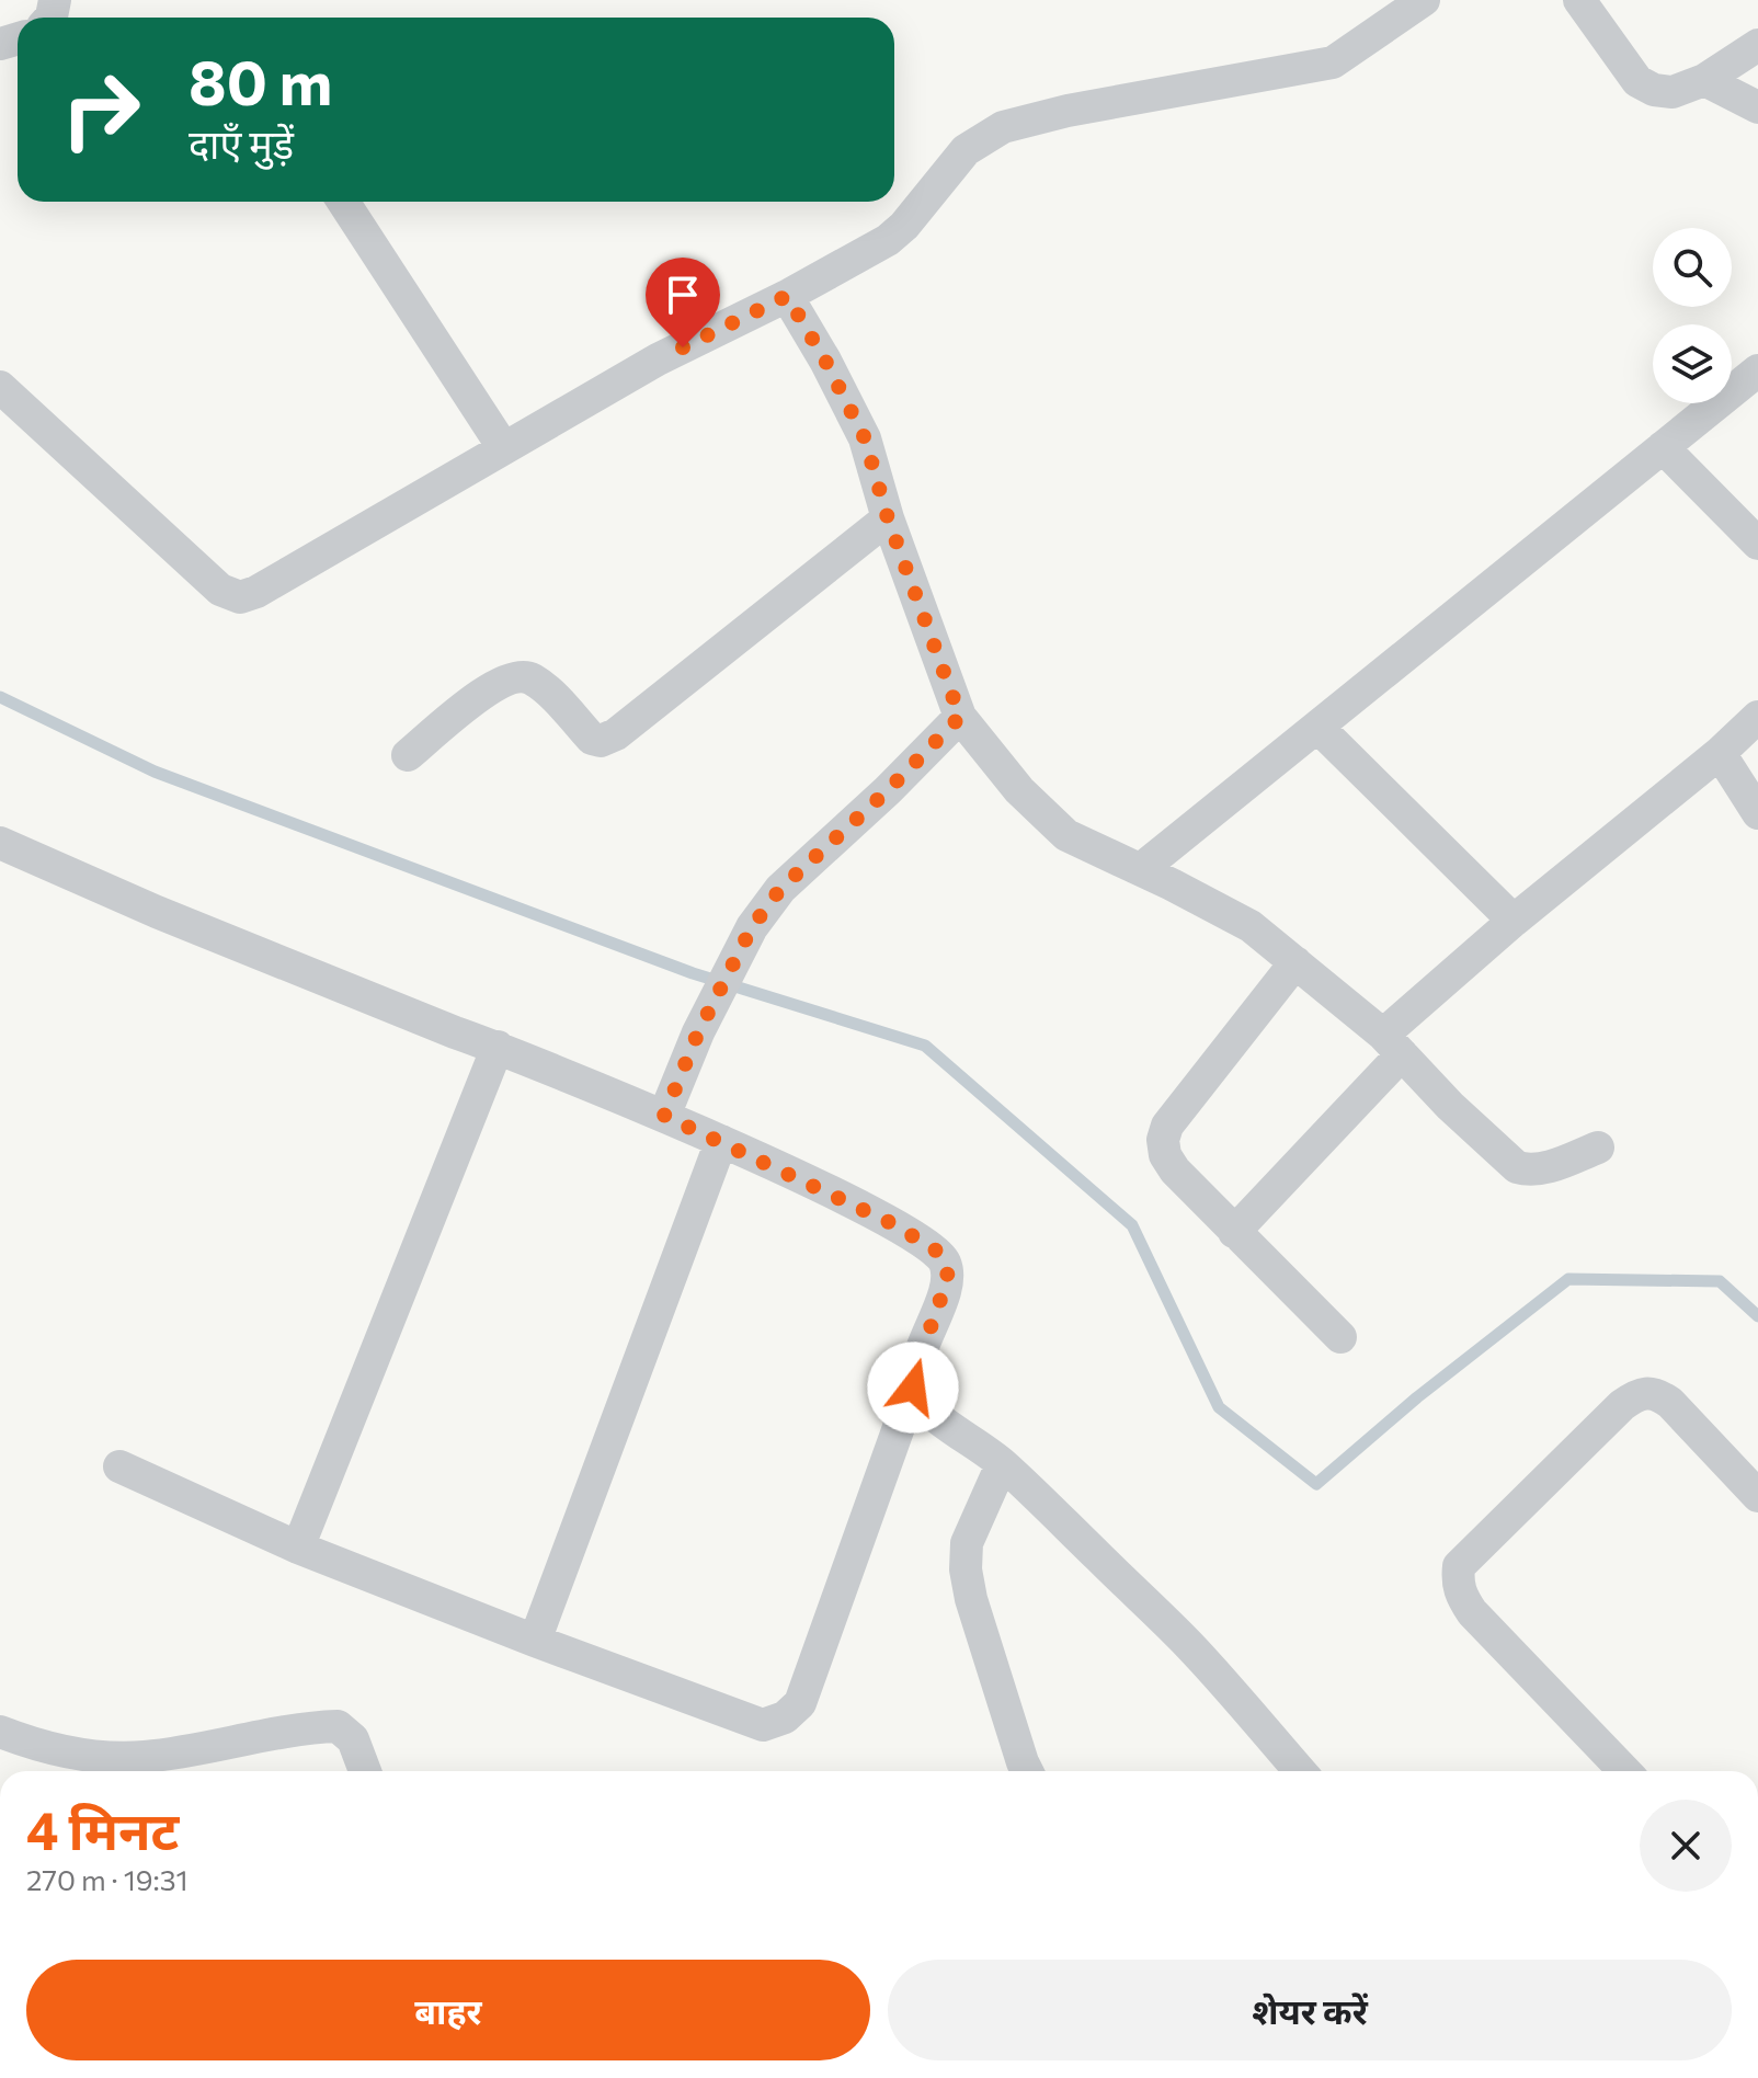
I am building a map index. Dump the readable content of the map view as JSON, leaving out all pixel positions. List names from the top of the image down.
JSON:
{
  "page": {
    "turn": ["80 m", "दाएँ मुड़ें"],
    "heading": ["4 मिनट", "270 m · 19:31"],
    "buttons": ["बाहर", "शेयर करें"]
  }
}
